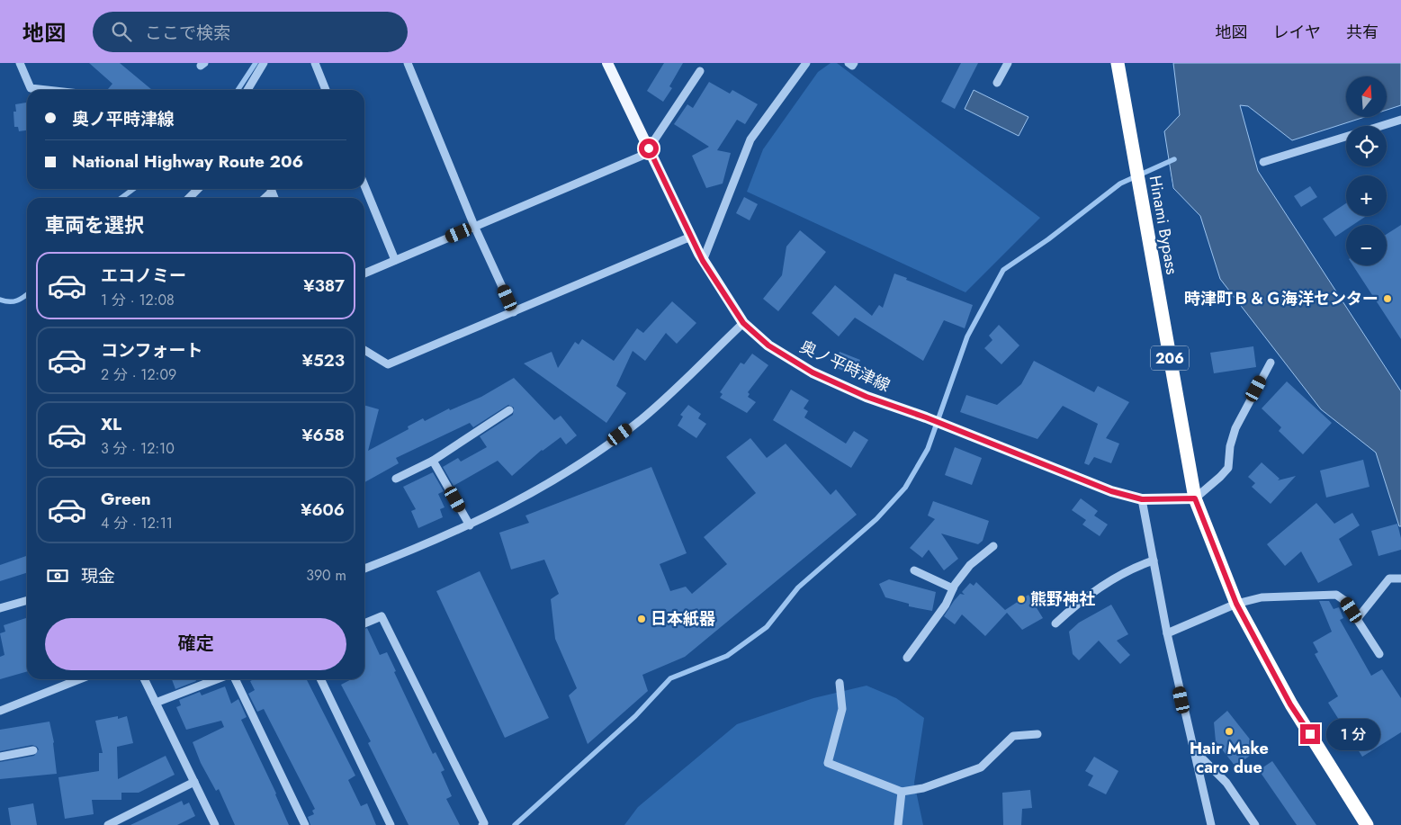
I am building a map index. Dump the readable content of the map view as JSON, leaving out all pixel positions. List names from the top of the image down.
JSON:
{
  "streets": {
    "highway": ["Hinami Bypass", "206"],
    "main road": ["奥ノ平時津線"]
  },
  "crossings": [
    ["Hinami Bypass", "206"],
    ["Hinami Bypass", "奥ノ平時津線"],
    ["206", "奥ノ平時津線"]
  ],
  "places": [
    "時津町Ｂ＆Ｇ海洋センター",
    "熊野神社",
    "日本紙器",
    "Hair Make caro due"
  ],
  "north": "top",
  "page": {
    "header": "地図",
    "search": "ここで検索",
    "nav": ["地図", "レイヤ", "共有"],
    "map_buttons": ["+", "−"],
    "banner": ["奥ノ平時津線", "National Highway Route 206"],
    "heading": "車両を選択",
    "list": [
      {
        "name": "エコノミー",
        "note": "1 分 · 12:08",
        "value": "¥387"
      },
      {
        "name": "コンフォート",
        "note": "2 分 · 12:09",
        "value": "¥523"
      },
      {
        "name": "XL",
        "note": "3 分 · 12:10",
        "value": "¥658"
      },
      {
        "name": "Green",
        "note": "4 分 · 12:11",
        "value": "¥606"
      }
    ],
    "pay": ["現金", "390 m"],
    "buttons": "確定",
    "bubble": "1 分"
  }
}
